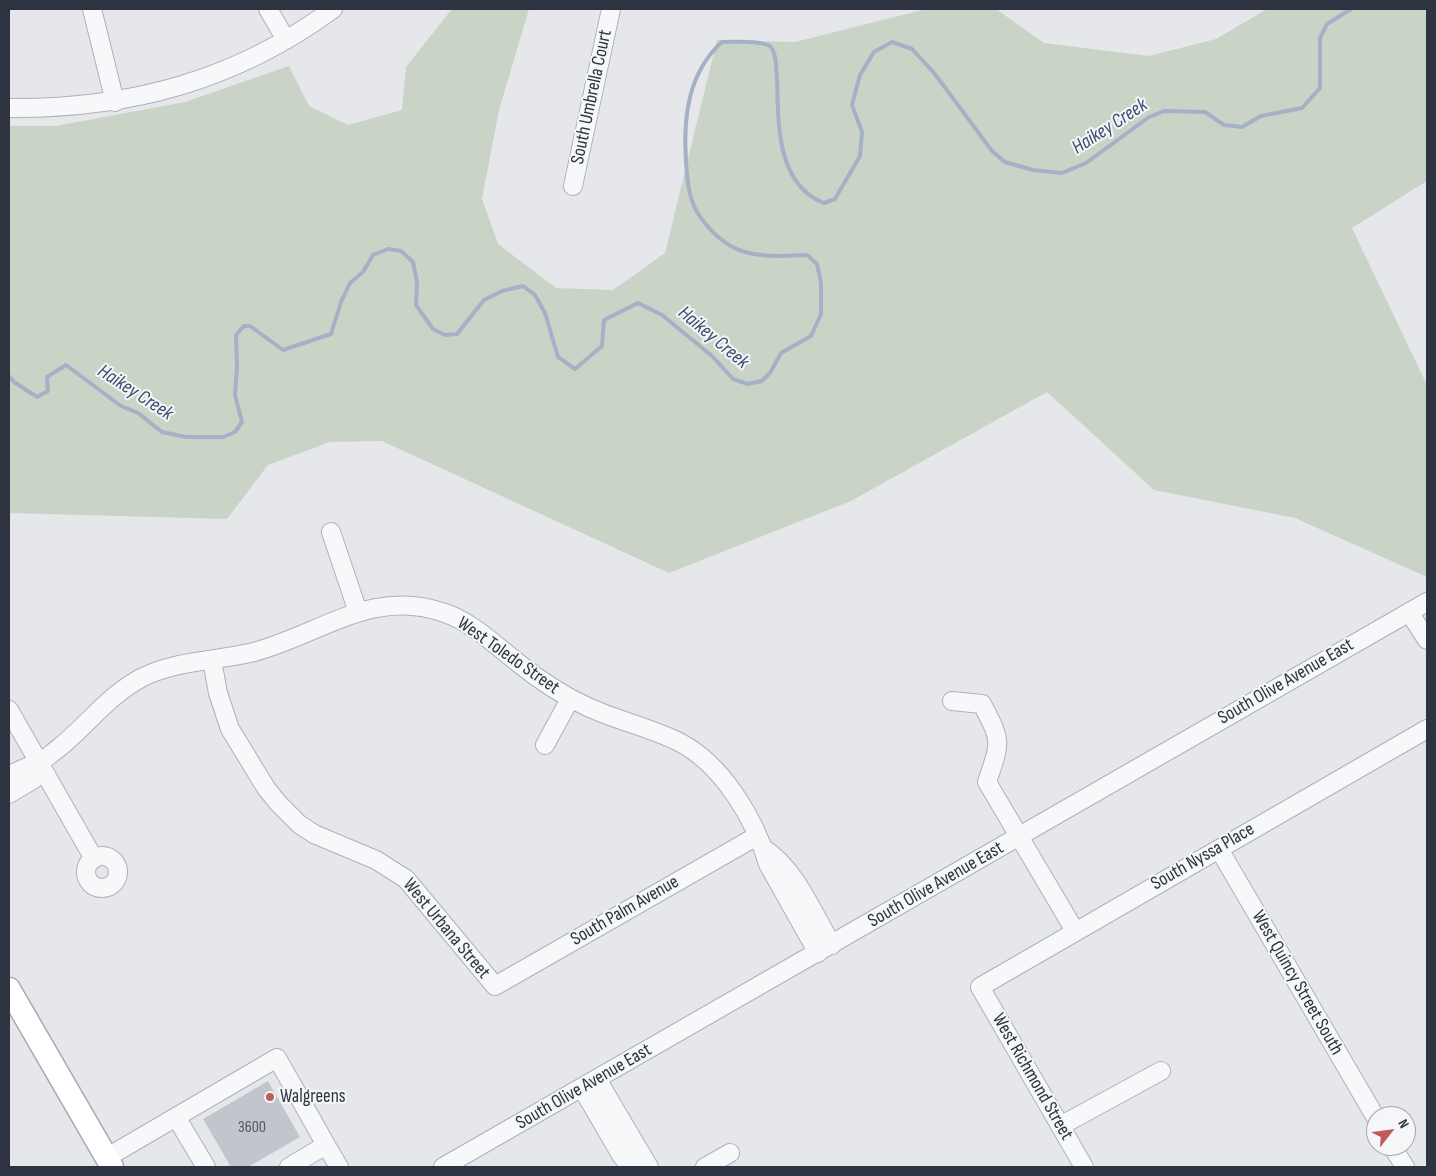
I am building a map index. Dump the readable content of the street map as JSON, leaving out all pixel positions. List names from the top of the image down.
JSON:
{
  "streets": {
    "street": [
      "South Umbrella Court",
      "West Toledo Street",
      "South Olive Avenue East",
      "South Nyssa Place",
      "South Palm Avenue",
      "West Urbana Street",
      "West Quincy Street South",
      "West Richmond Street"
    ]
  },
  "crossings": [
    ["West Toledo Street", "South Olive Avenue East"],
    ["West Toledo Street", "South Palm Avenue"],
    ["West Toledo Street", "West Urbana Street"],
    ["South Nyssa Place", "West Quincy Street South"],
    ["South Nyssa Place", "West Richmond Street"],
    ["South Palm Avenue", "West Urbana Street"]
  ],
  "water": ["Haikey Creek"],
  "places": ["Walgreens"],
  "house_numbers": ["3600"],
  "north": "top right"
}
